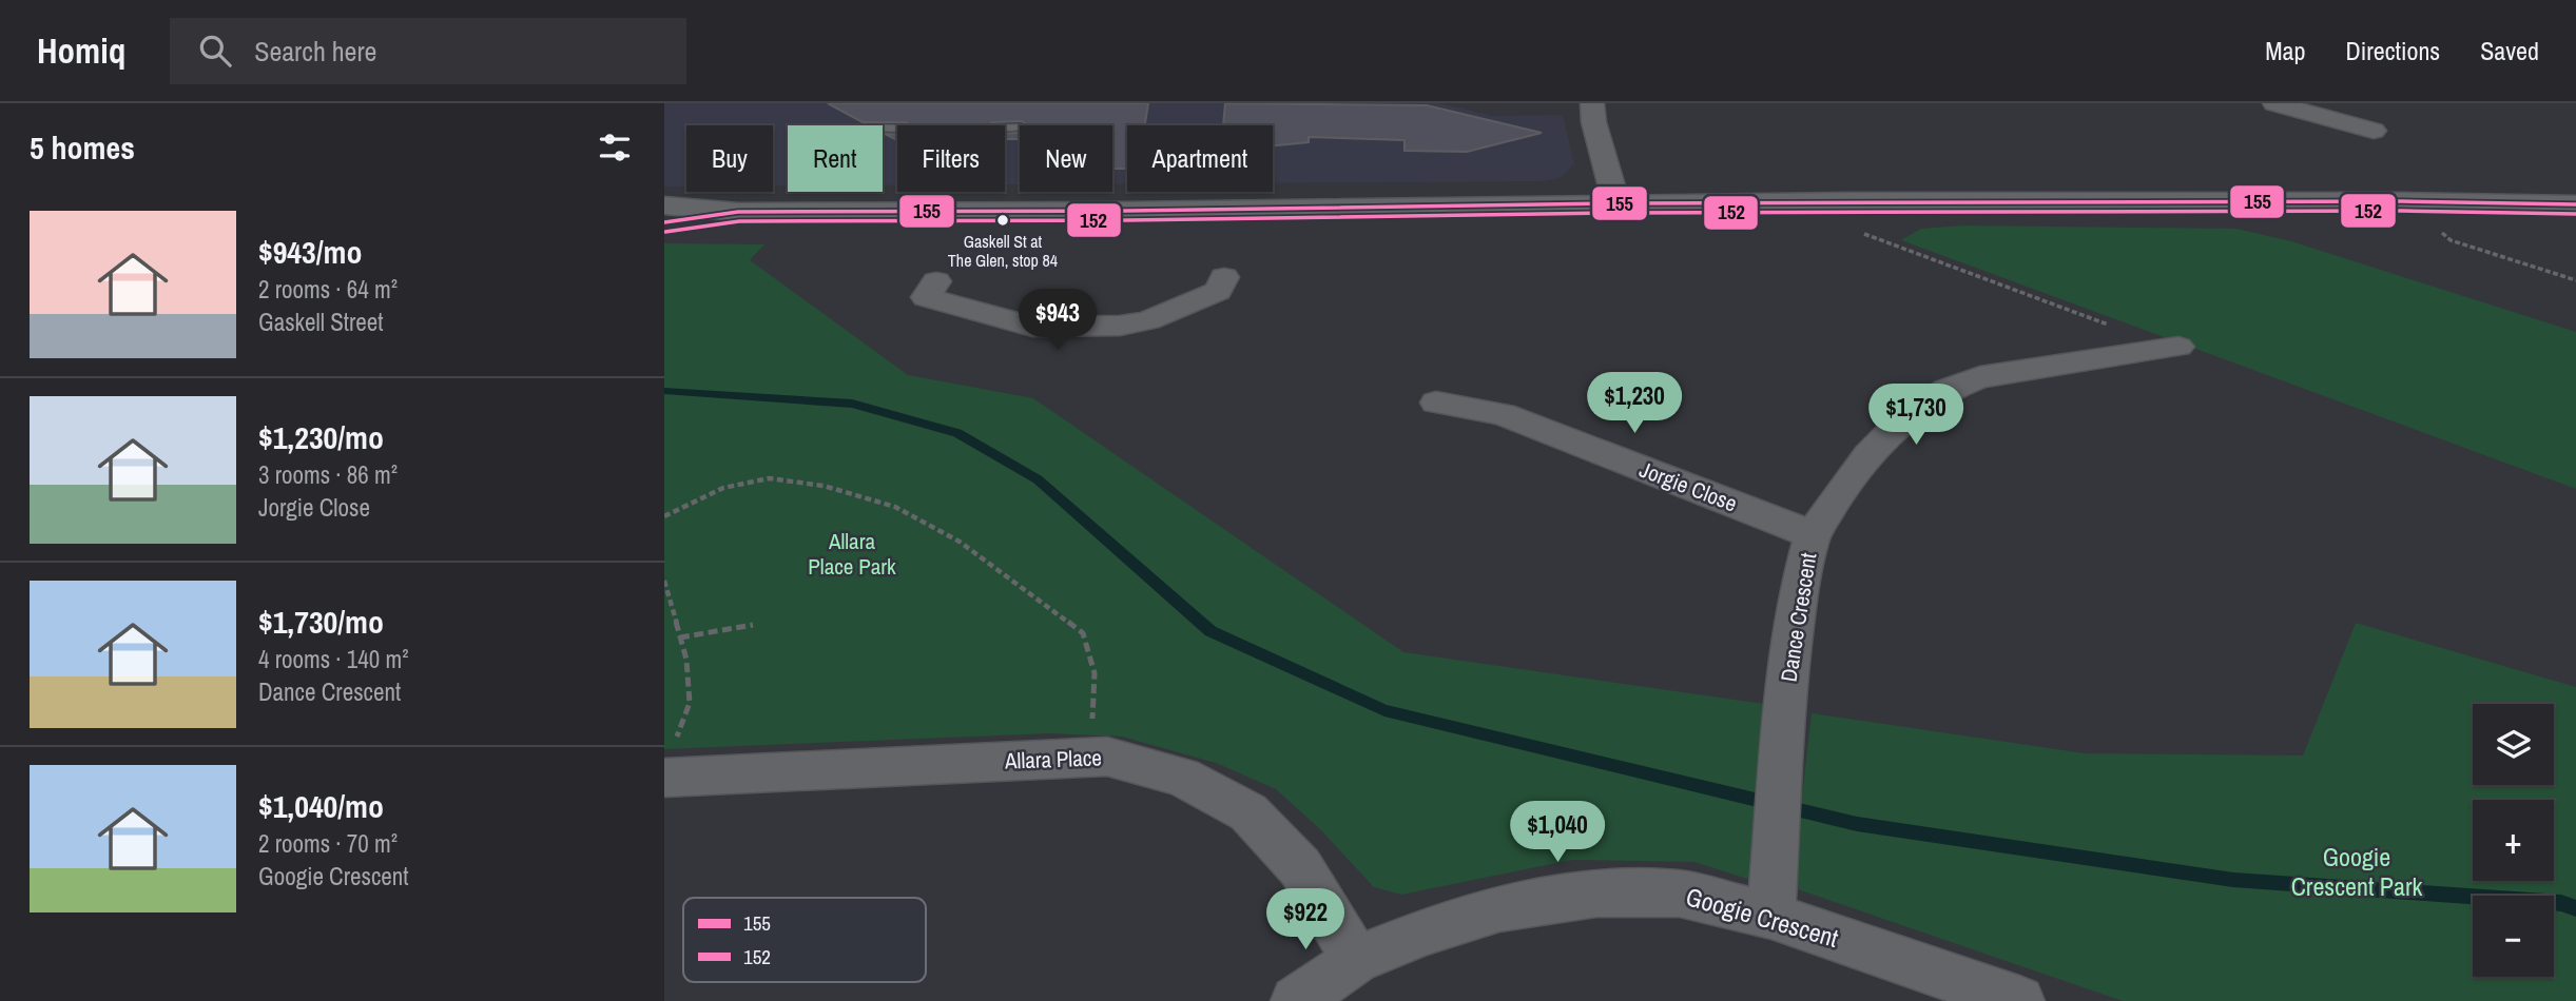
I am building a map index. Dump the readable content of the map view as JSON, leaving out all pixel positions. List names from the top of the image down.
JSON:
{
  "streets": {
    "street": [
      "Jorgie Close",
      "Dance Crescent",
      "Allara Place",
      "Googie Crescent"
    ]
  },
  "crossings": [
    ["Jorgie Close", "Dance Crescent"],
    ["Dance Crescent", "Googie Crescent"],
    ["Allara Place", "Googie Crescent"]
  ],
  "parks": ["Allara Place Park", "Googie Crescent Park"],
  "places": ["Gaskell St at The Glen, stop 84"],
  "lines": ["transit line 155", "transit line 152"],
  "legend": ["155", "152"],
  "page": {
    "header": "Homiq",
    "search": "Search here",
    "nav": ["Map", "Directions", "Saved"],
    "heading": "5 homes",
    "chip": [
      "Buy",
      "Rent",
      "Filters",
      "New",
      "Apartment"
    ],
    "list": [
      {
        "name": "$943/mo",
        "note": "2 rooms · 64 m² · Gaskell Street"
      },
      {
        "name": "$1,230/mo",
        "note": "3 rooms · 86 m² · Jorgie Close"
      },
      {
        "name": "$1,730/mo",
        "note": "4 rooms · 140 m² · Dance Crescent"
      },
      {
        "name": "$1,040/mo",
        "note": "2 rooms · 70 m² · Googie Crescent"
      }
    ],
    "price": [
      "$943",
      "$1,230",
      "$1,730",
      "$1,040",
      "$922"
    ],
    "map_buttons": ["+", "−"]
  }
}
